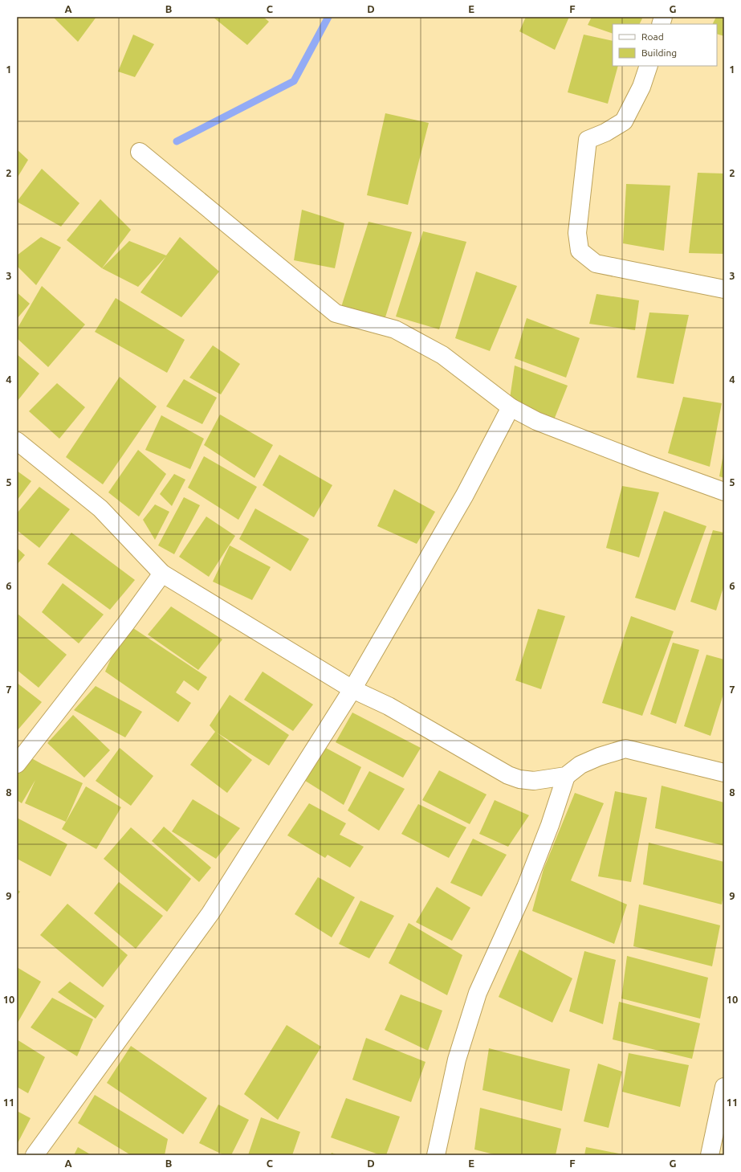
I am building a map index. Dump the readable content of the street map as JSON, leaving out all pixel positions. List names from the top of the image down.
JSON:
{
  "legend": ["Road", "Building"],
  "grid": {
    "columns": [
      "A",
      "B",
      "C",
      "D",
      "E",
      "F",
      "G"
    ],
    "rows": [
      "1",
      "2",
      "3",
      "4",
      "5",
      "6",
      "7",
      "8",
      "9",
      "10",
      "11"
    ]
  }
}
